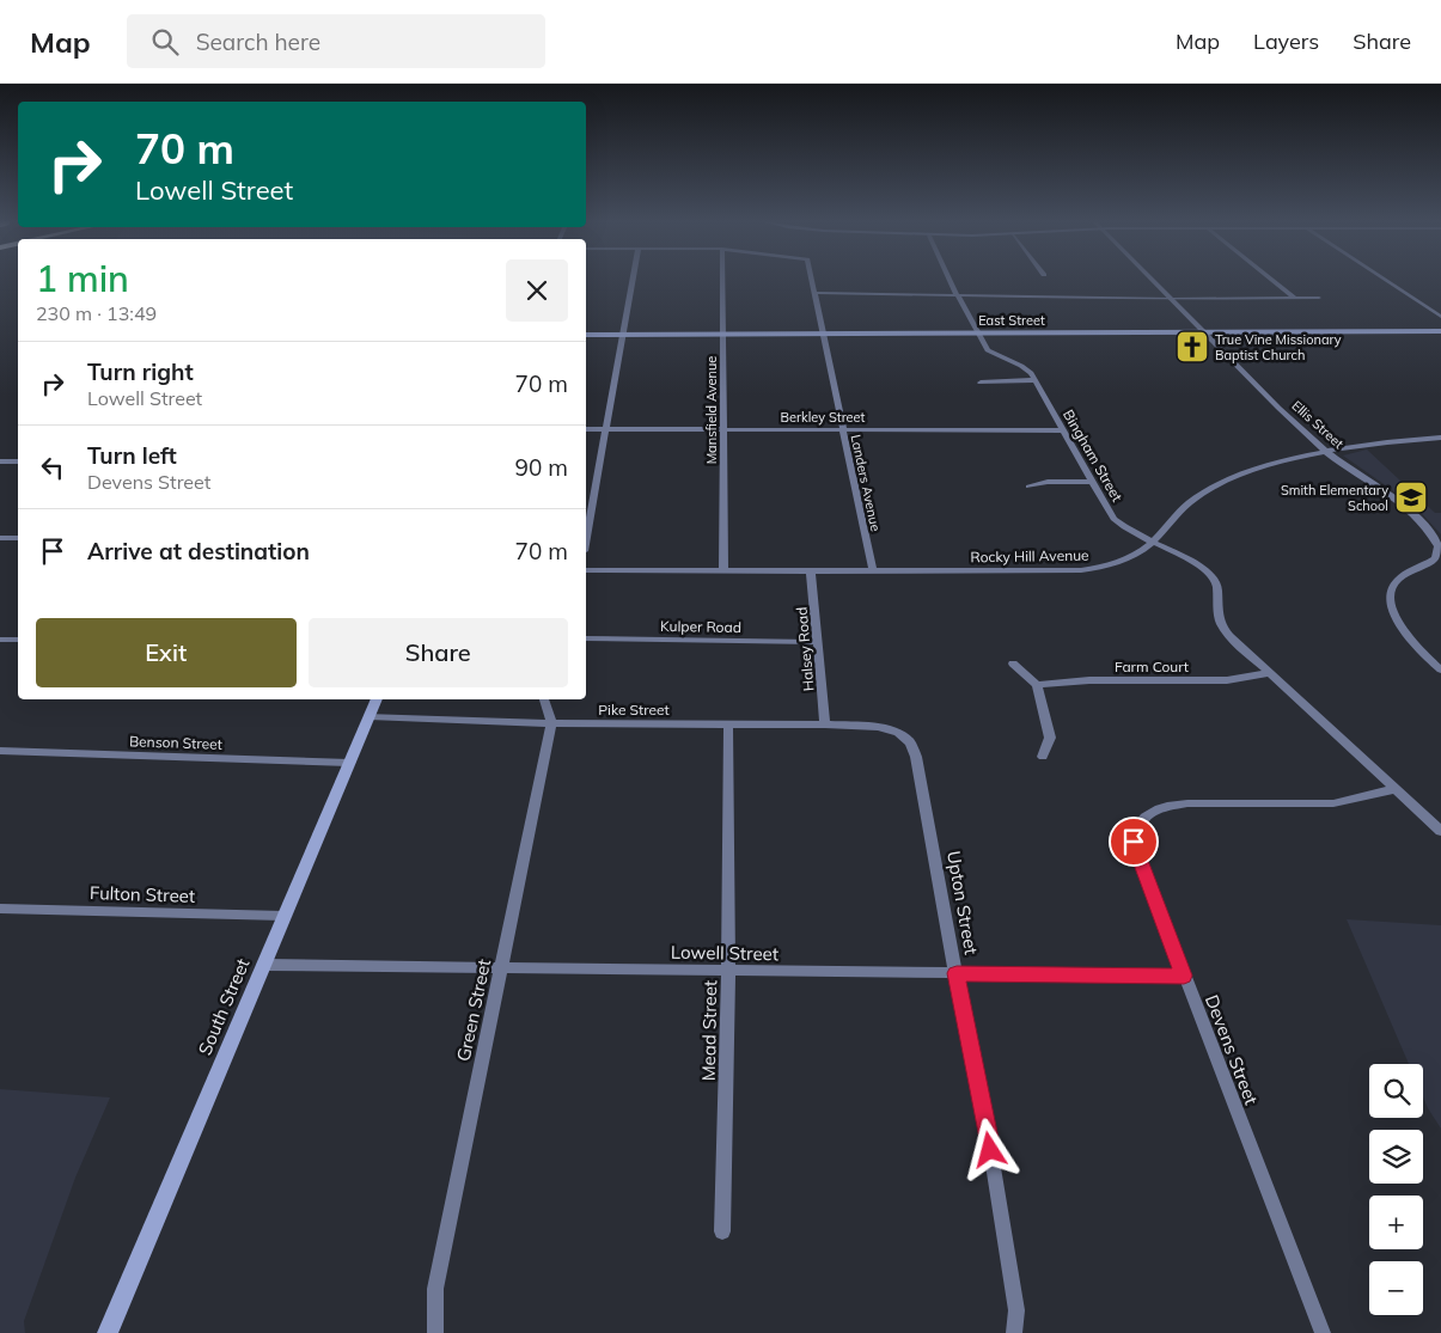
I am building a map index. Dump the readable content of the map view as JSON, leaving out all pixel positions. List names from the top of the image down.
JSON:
{
  "streets": {
    "main road": ["East Street", "South Street"],
    "street": [
      "Mansfield Avenue",
      "Berkley Street",
      "Ellis Street",
      "Bingham Street",
      "Landers Avenue",
      "Rocky Hill Avenue",
      "Kulper Road",
      "Halsey Road",
      "Farm Court",
      "Pike Street",
      "Benson Street",
      "Fulton Street",
      "Upton Street",
      "Lowell Street",
      "Green Street",
      "Mead Street",
      "Devens Street"
    ]
  },
  "crossings": [
    ["East Street", "Mansfield Avenue"],
    ["East Street", "Ellis Street"],
    ["East Street", "Bingham Street"],
    ["East Street", "Landers Avenue"],
    ["Mansfield Avenue", "Berkley Street"],
    ["Mansfield Avenue", "Rocky Hill Avenue"],
    ["Berkley Street", "Bingham Street"],
    ["Berkley Street", "Landers Avenue"],
    ["Ellis Street", "Rocky Hill Avenue"],
    ["Bingham Street", "Rocky Hill Avenue"],
    ["Bingham Street", "Farm Court"],
    ["Bingham Street", "Devens Street"],
    ["Landers Avenue", "Rocky Hill Avenue"],
    ["Rocky Hill Avenue", "Halsey Road"],
    ["Kulper Road", "Halsey Road"],
    ["Halsey Road", "Pike Street"],
    ["Pike Street", "Upton Street"],
    ["Pike Street", "South Street"],
    ["Pike Street", "Green Street"],
    ["Pike Street", "Mead Street"],
    ["Benson Street", "South Street"],
    ["Fulton Street", "South Street"],
    ["Upton Street", "Lowell Street"],
    ["Lowell Street", "South Street"],
    ["Lowell Street", "Green Street"],
    ["Lowell Street", "Mead Street"],
    ["Lowell Street", "Devens Street"]
  ],
  "places": {
    "church": ["True Vine Missionary Baptist Church"],
    "school or university": ["Smith Elementary School"]
  },
  "page": {
    "header": "Map",
    "search": "Search here",
    "nav": ["Map", "Layers", "Share"],
    "turn": ["70 m", "Lowell Street"],
    "heading": ["1 min", "230 m · 13:49"],
    "list": [
      {
        "name": "Turn right",
        "note": "Lowell Street",
        "value": "70 m"
      },
      {
        "name": "Turn left",
        "note": "Devens Street",
        "value": "90 m"
      },
      {
        "name": "Arrive at destination",
        "value": "70 m"
      }
    ],
    "buttons": ["Exit", "Share"],
    "map_buttons": ["+", "−"]
  }
}
